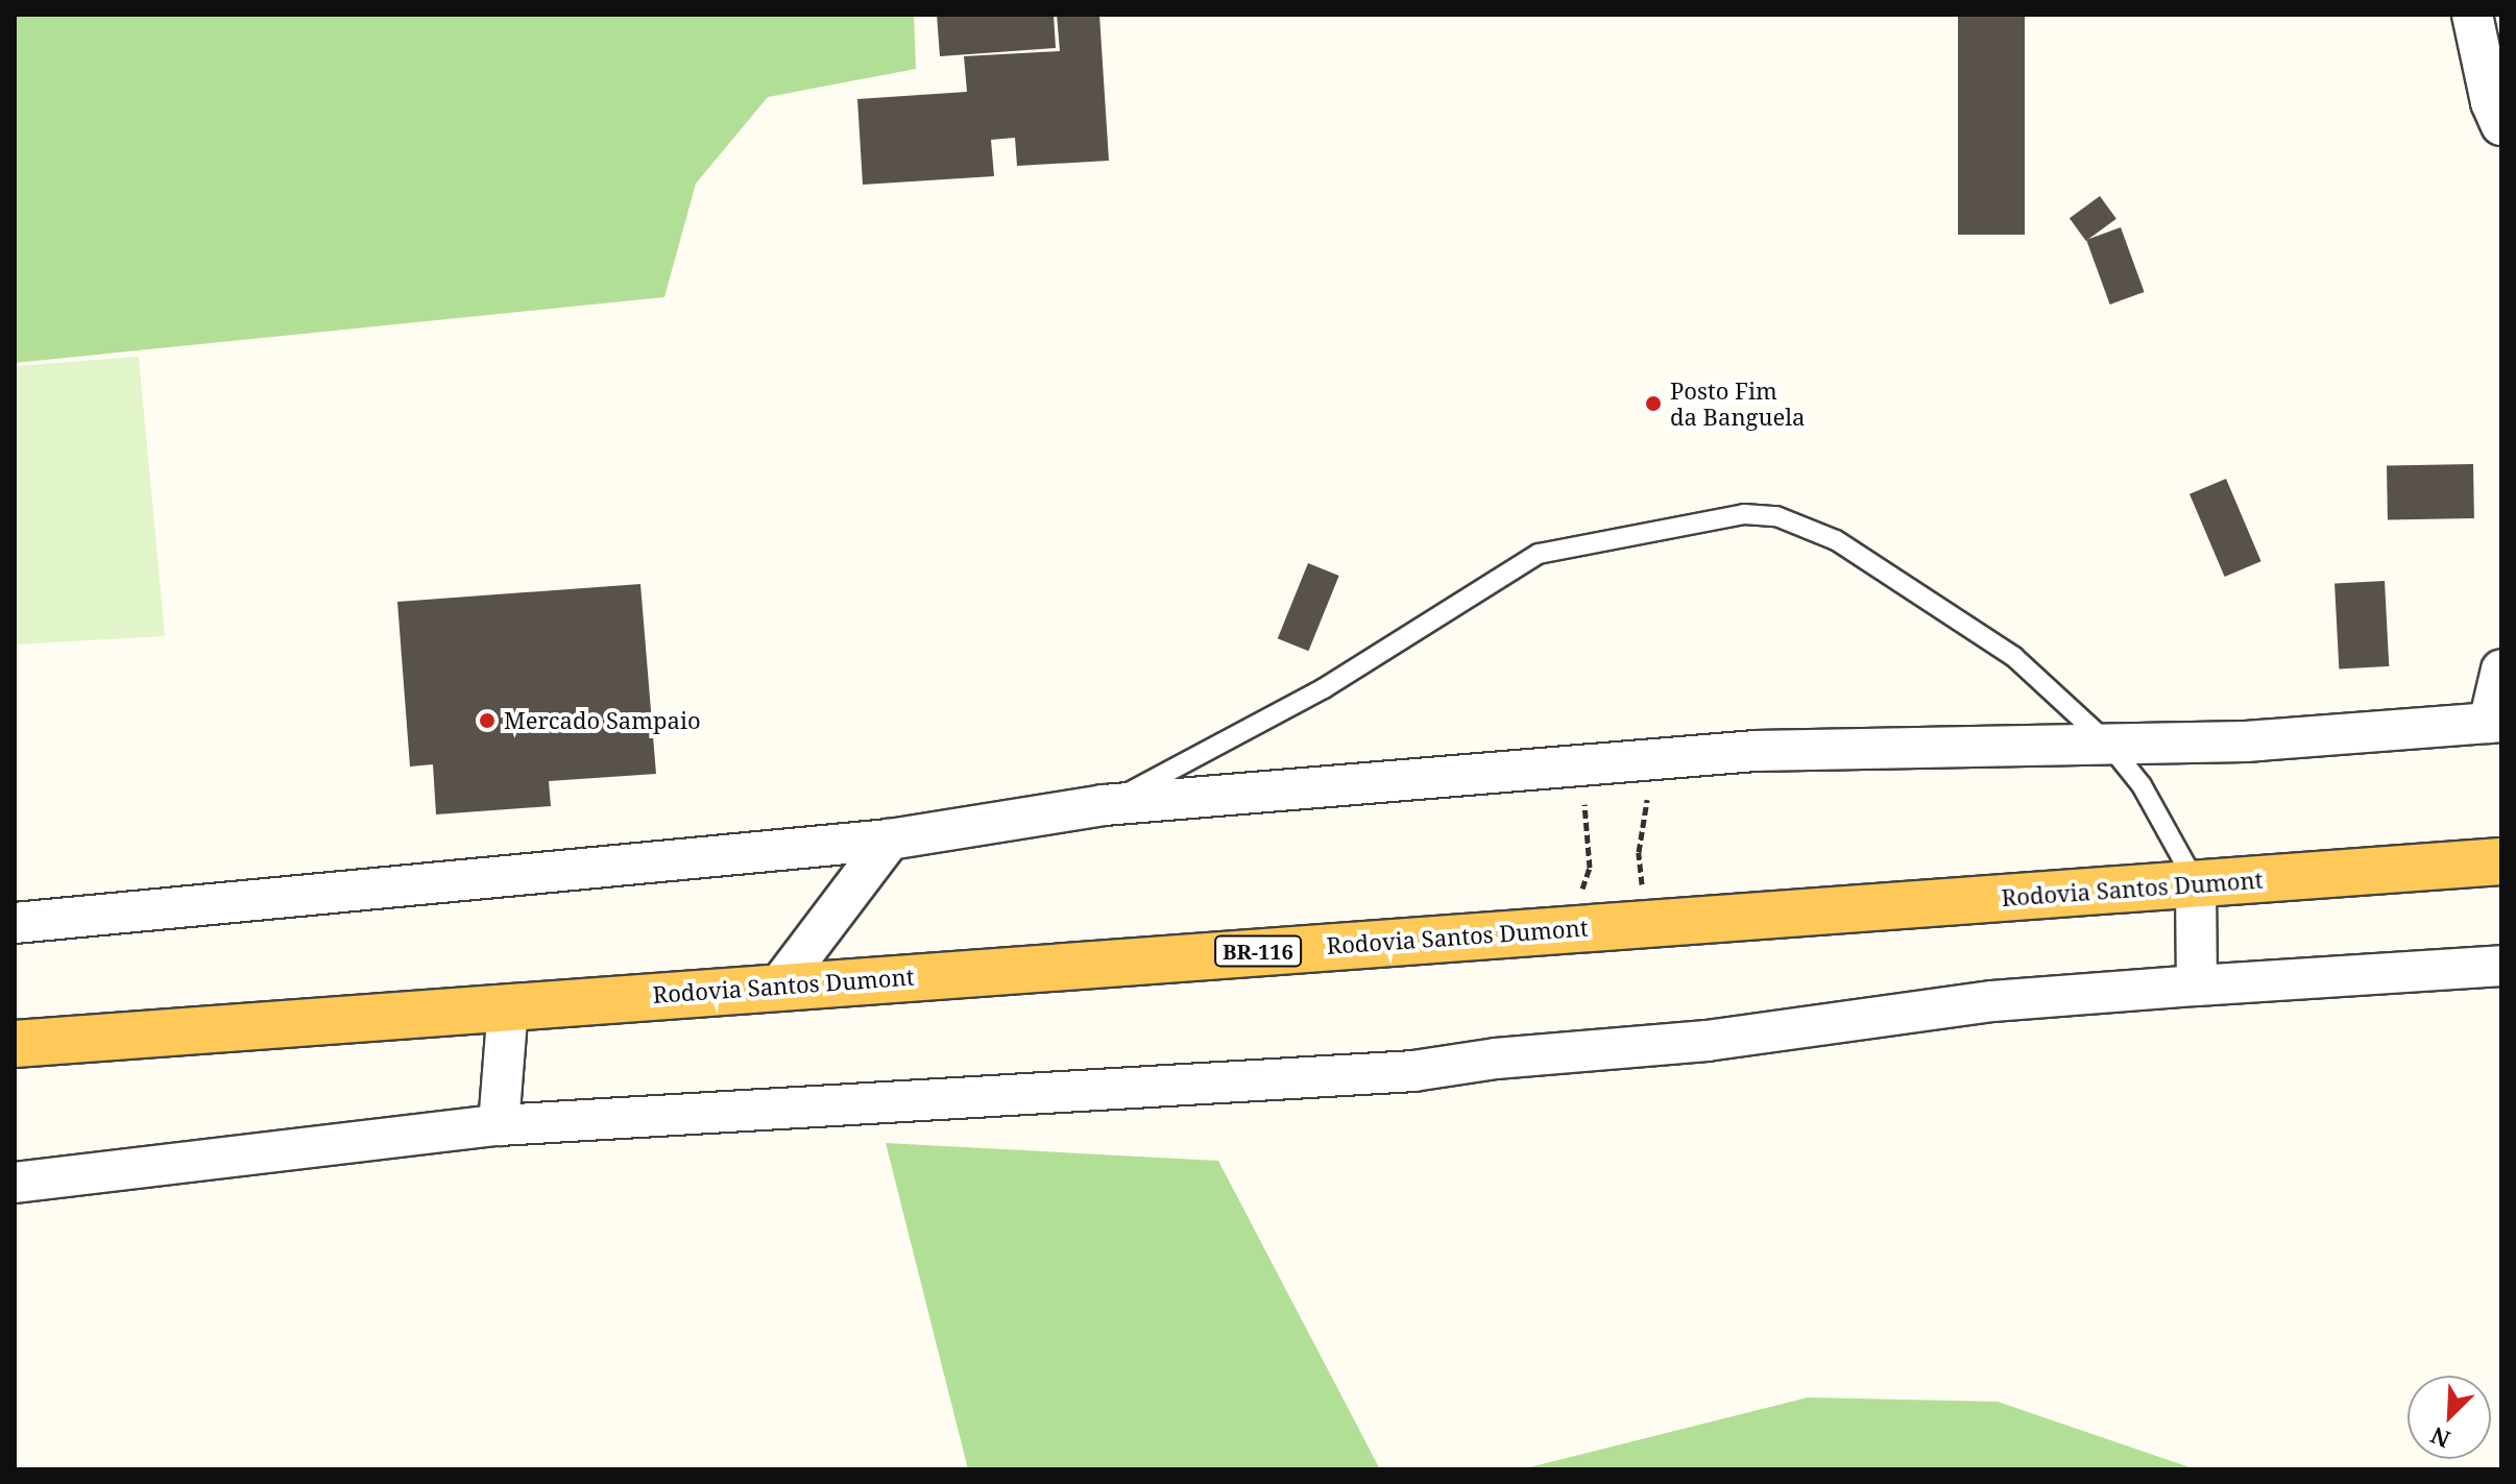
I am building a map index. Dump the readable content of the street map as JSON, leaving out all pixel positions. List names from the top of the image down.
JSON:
{
  "streets": {
    "highway": ["Rodovia Santos Dumont", "BR-116"]
  },
  "places": ["Posto Fim da Banguela", "Mercado Sampaio"],
  "north": "bottom left"
}
